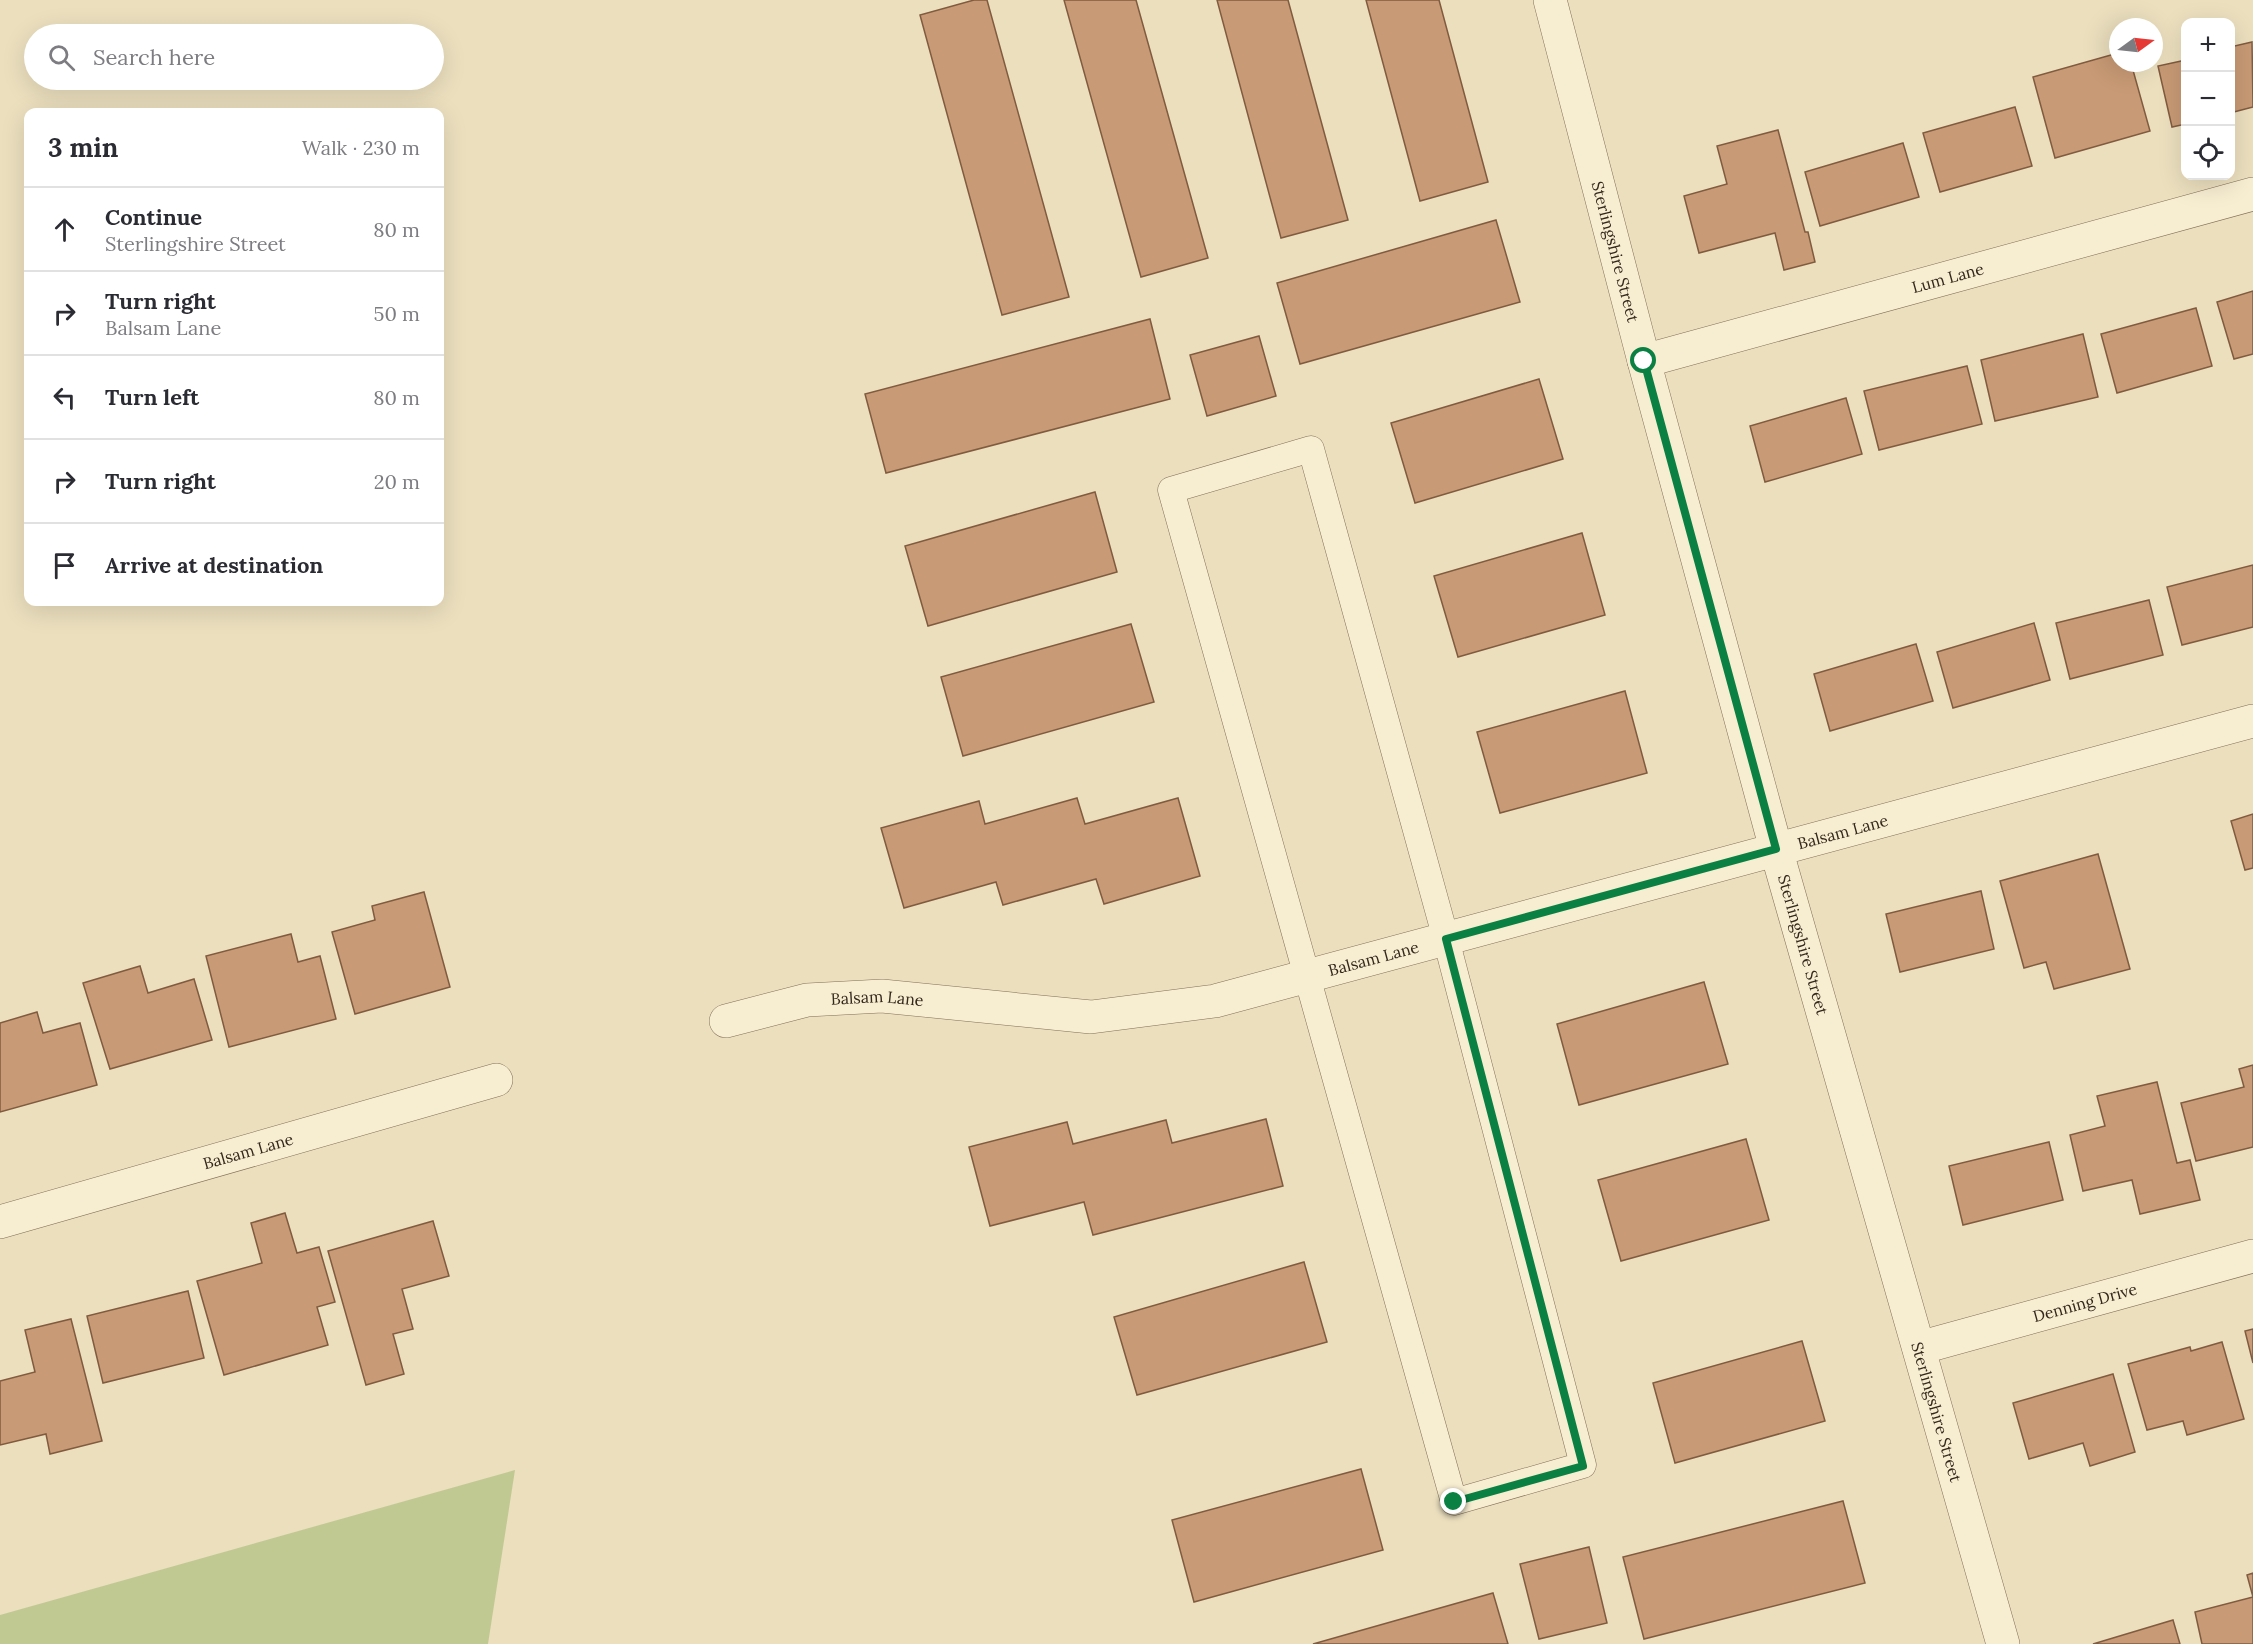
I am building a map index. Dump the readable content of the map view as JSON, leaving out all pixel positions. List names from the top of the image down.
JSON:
{
  "streets": {
    "street": [
      "Sterlingshire Street",
      "Lum Lane",
      "Balsam Lane",
      "Denning Drive"
    ]
  },
  "crossings": [
    ["Sterlingshire Street", "Lum Lane"],
    ["Sterlingshire Street", "Balsam Lane"],
    ["Sterlingshire Street", "Denning Drive"]
  ],
  "north": "right",
  "page": {
    "map_buttons": ["+", "−"],
    "search": "Search here",
    "heading": ["3 min", "Walk · 230 m"],
    "list": [
      ["Continue", "Sterlingshire Street", "80 m"],
      ["Turn right", "Balsam Lane", "50 m"],
      ["Turn left", "80 m"],
      ["Turn right", "20 m"],
      "Arrive at destination"
    ]
  }
}
